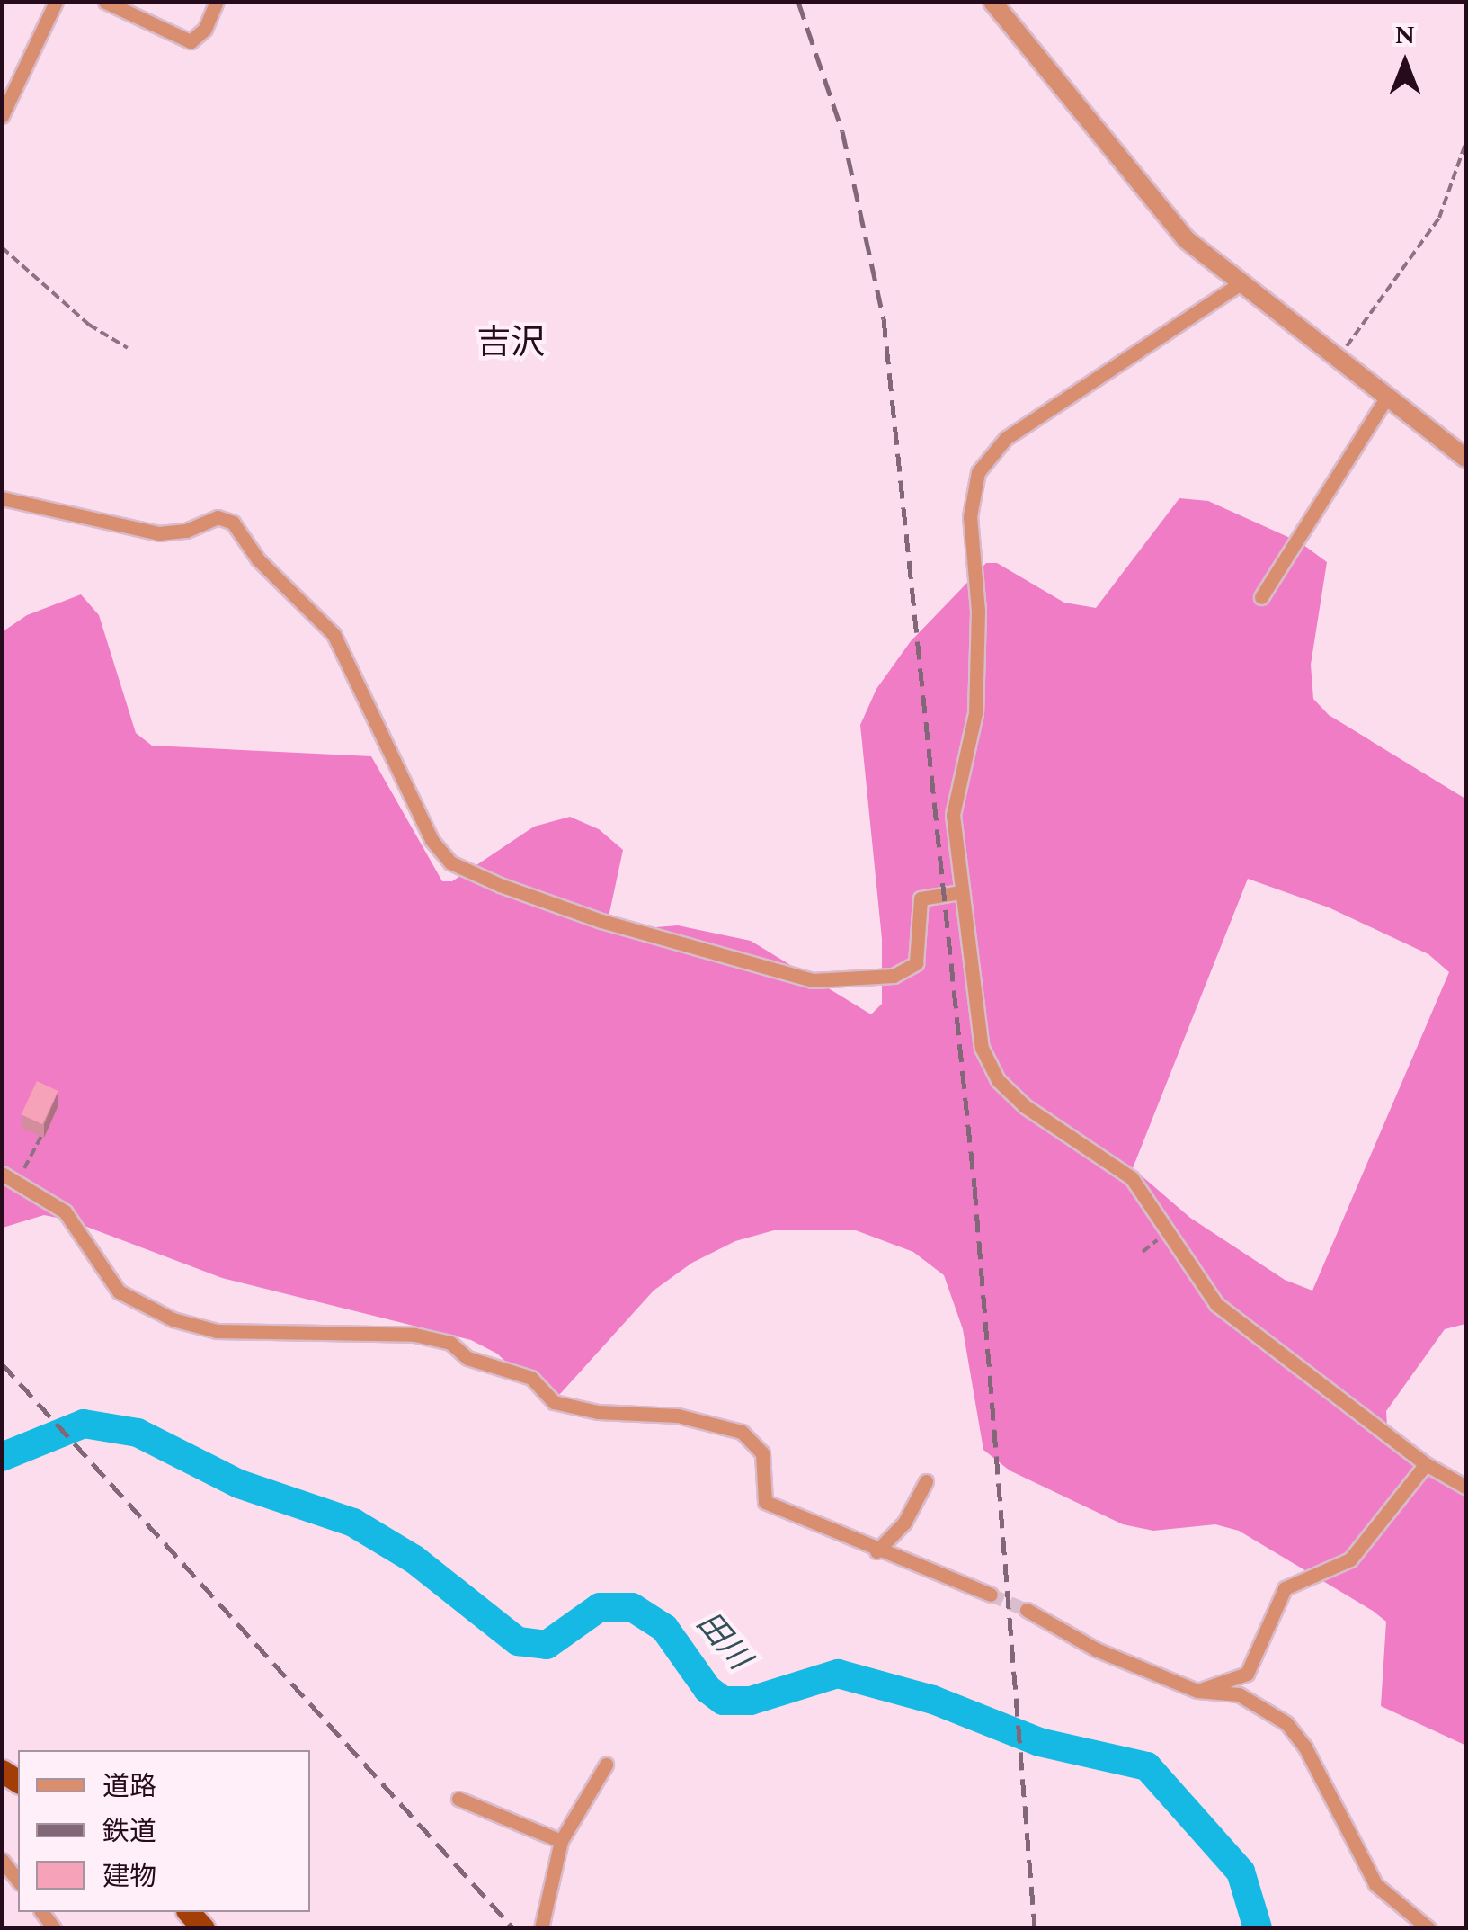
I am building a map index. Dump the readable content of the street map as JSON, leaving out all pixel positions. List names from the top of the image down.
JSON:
{
  "districts": ["吉沢"],
  "water": ["田川"],
  "legend": ["道路", "鉄道", "建物"],
  "north": "top"
}
